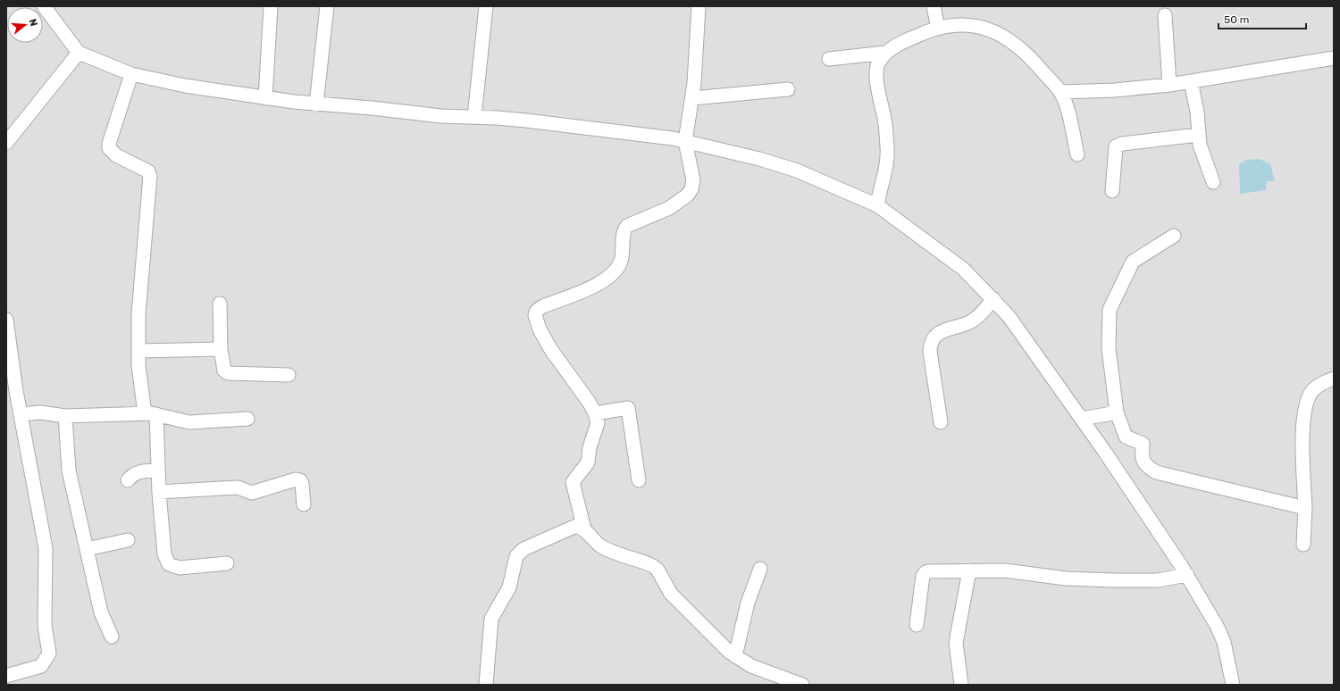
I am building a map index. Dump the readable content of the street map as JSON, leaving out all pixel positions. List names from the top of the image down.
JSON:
{
  "scale_bar": "50 m",
  "north": "right"
}
